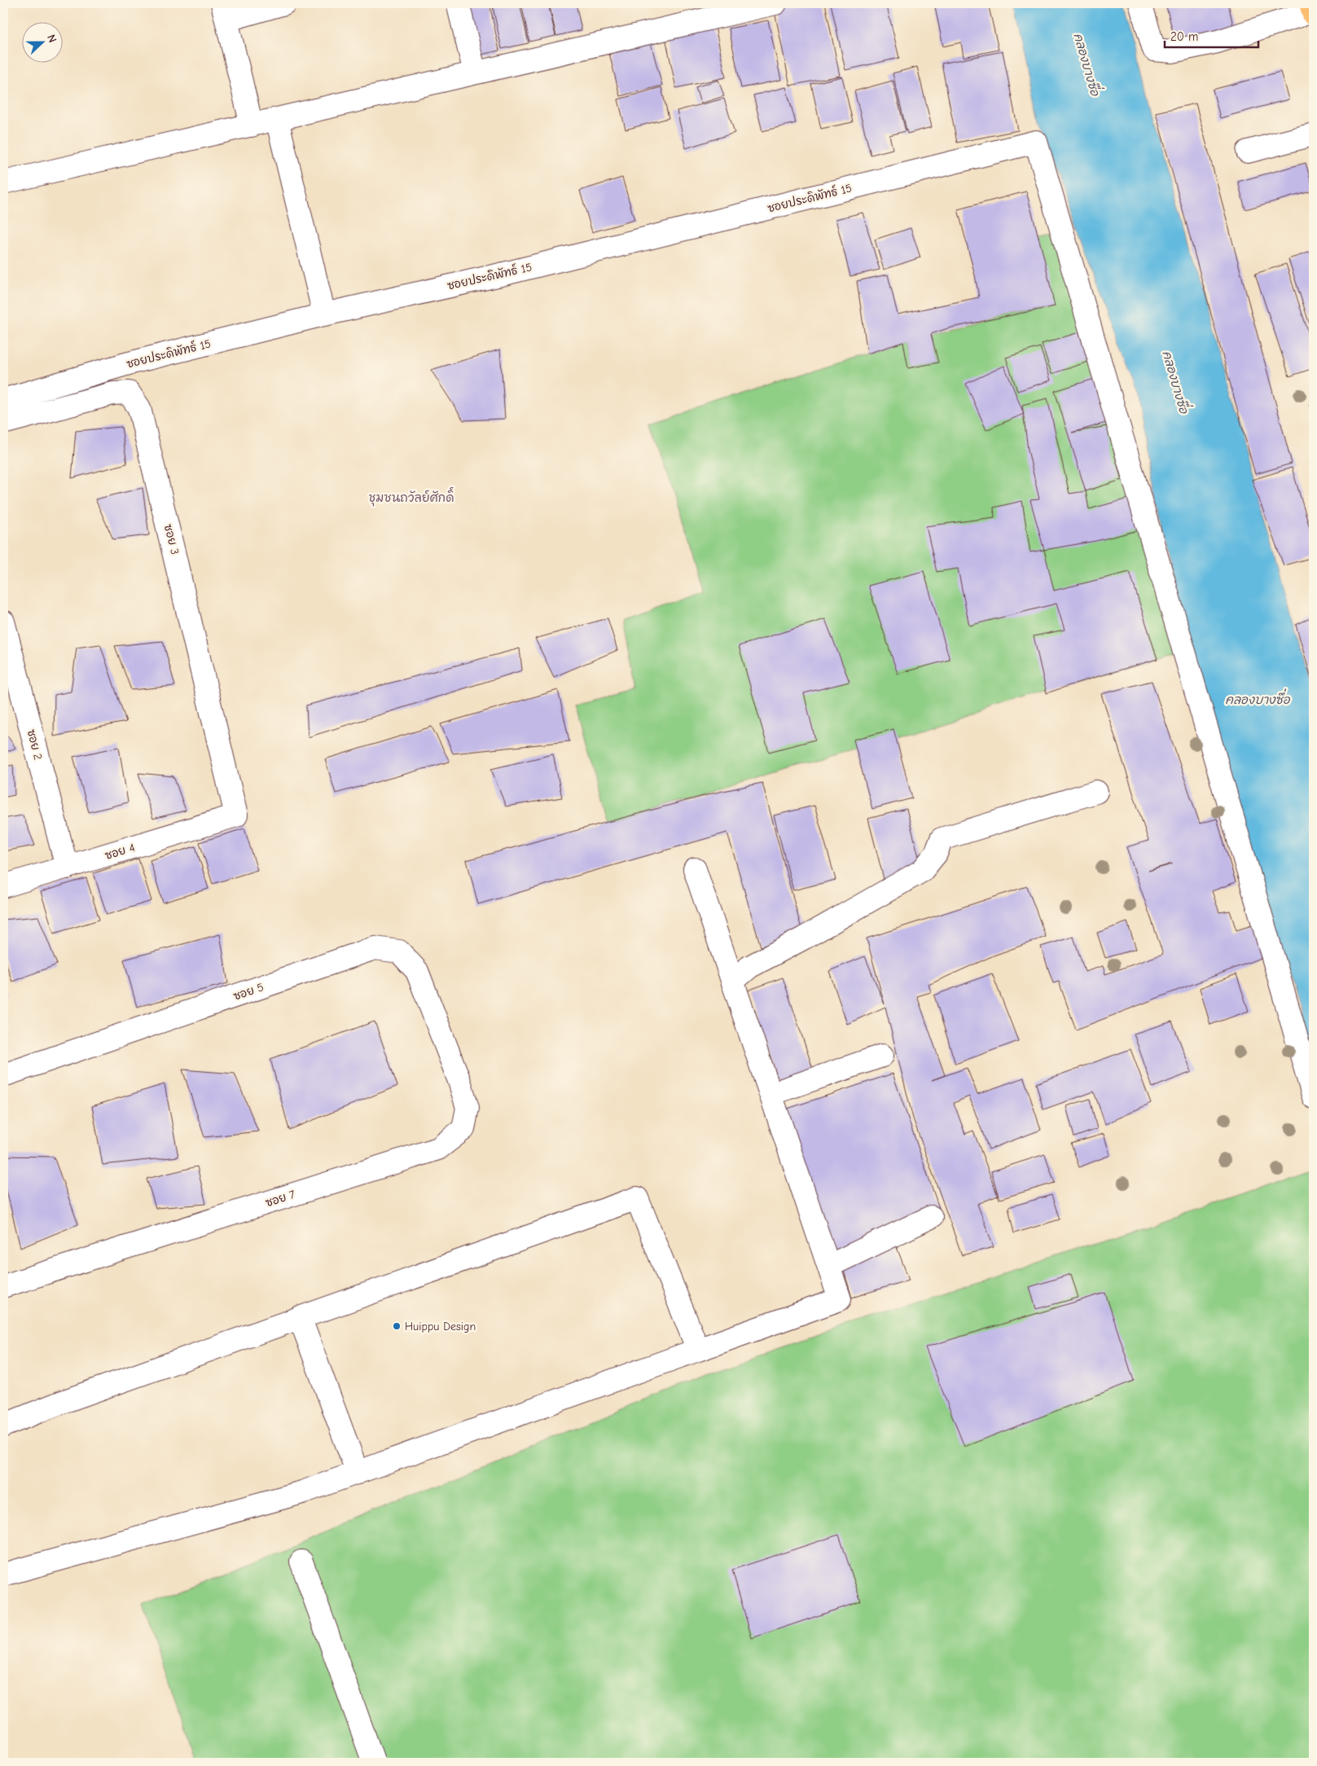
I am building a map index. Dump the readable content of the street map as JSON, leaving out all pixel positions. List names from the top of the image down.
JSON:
{
  "streets": {
    "street": [
      "ซอยประดิพัทธ์ 15",
      "ซอย 3",
      "ซอย 2",
      "ซอย 4",
      "ซอย 5",
      "ซอย 7"
    ]
  },
  "crossings": [
    ["ซอย 3", "ซอย 4"],
    ["ซอย 2", "ซอย 4"],
    ["ซอย 5", "ซอย 7"]
  ],
  "districts": ["ชุมชนถวัลย์ศักดิ์"],
  "water": ["คลองบางซื่อ"],
  "places": ["Huippu Design"],
  "scale_bar": "20 m",
  "north": "right"
}
